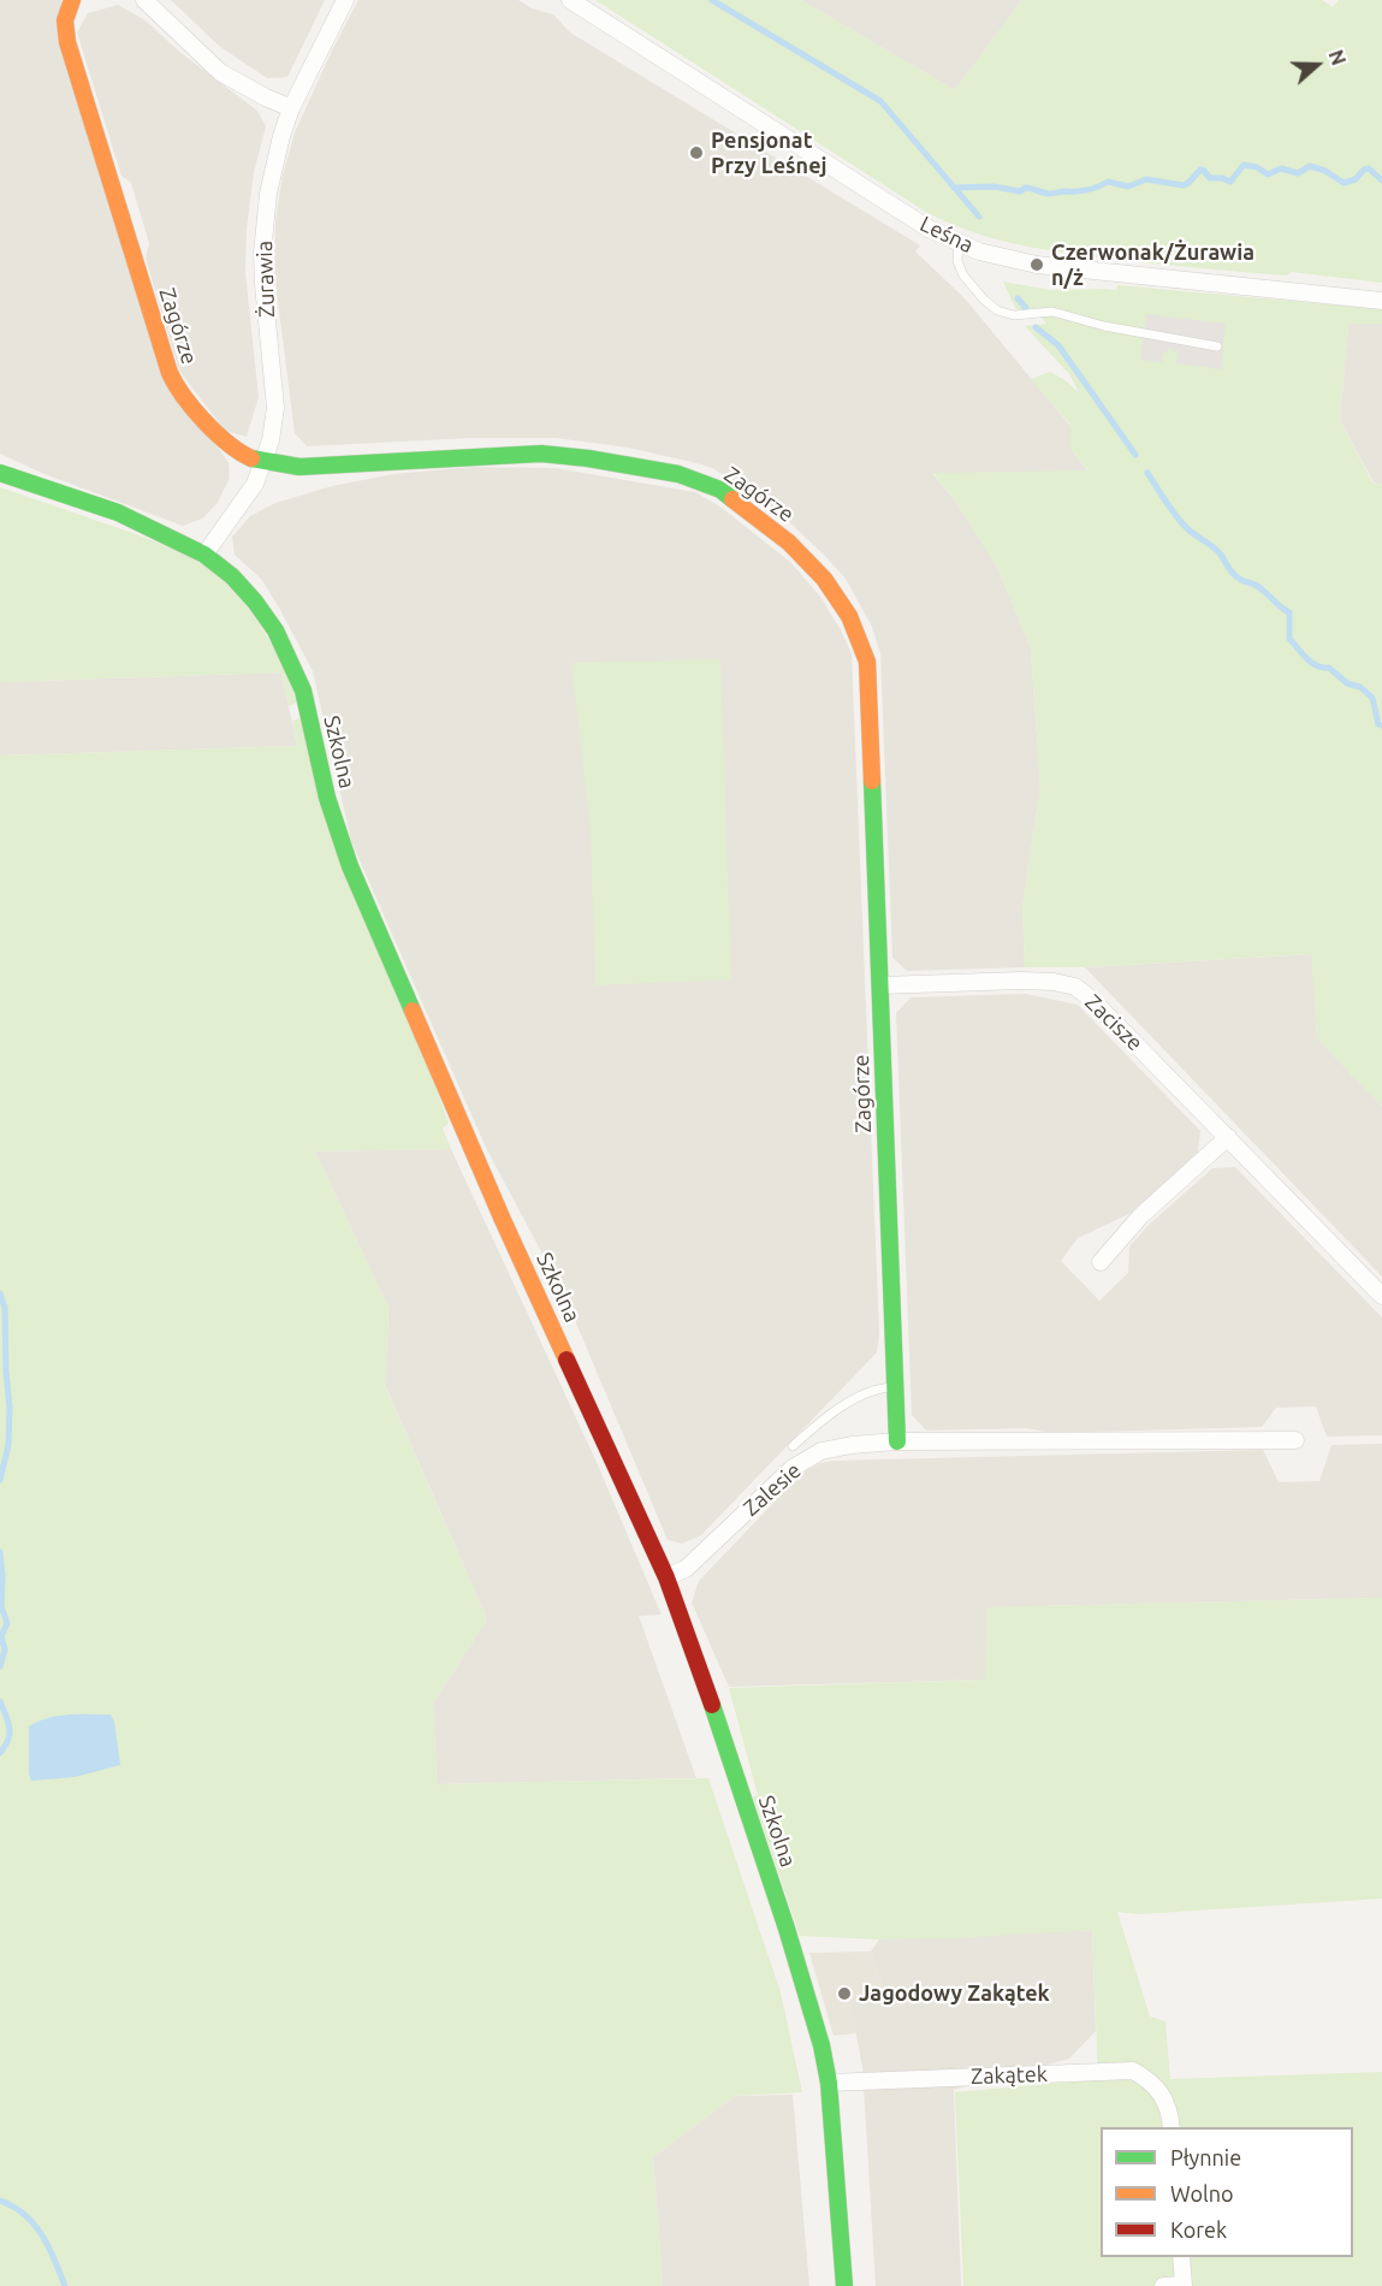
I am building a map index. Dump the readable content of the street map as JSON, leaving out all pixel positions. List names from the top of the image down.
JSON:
{
  "streets": {
    "street": [
      "Leśna",
      "Żurawia",
      "Zagórze",
      "Szkolna",
      "Zacisze",
      "Zalesie",
      "Zakątek"
    ]
  },
  "crossings": [
    ["Żurawia", "Zagórze"],
    ["Żurawia", "Szkolna"],
    ["Zagórze", "Zacisze"],
    ["Zagórze", "Zalesie"],
    ["Szkolna", "Zalesie"],
    ["Szkolna", "Zakątek"]
  ],
  "places": ["Pensjonat Przy Leśnej", "Czerwonak/Żurawia n/ż", "Jagodowy Zakątek"],
  "legend": ["Płynnie", "Wolno", "Korek"],
  "north": "right"
}
